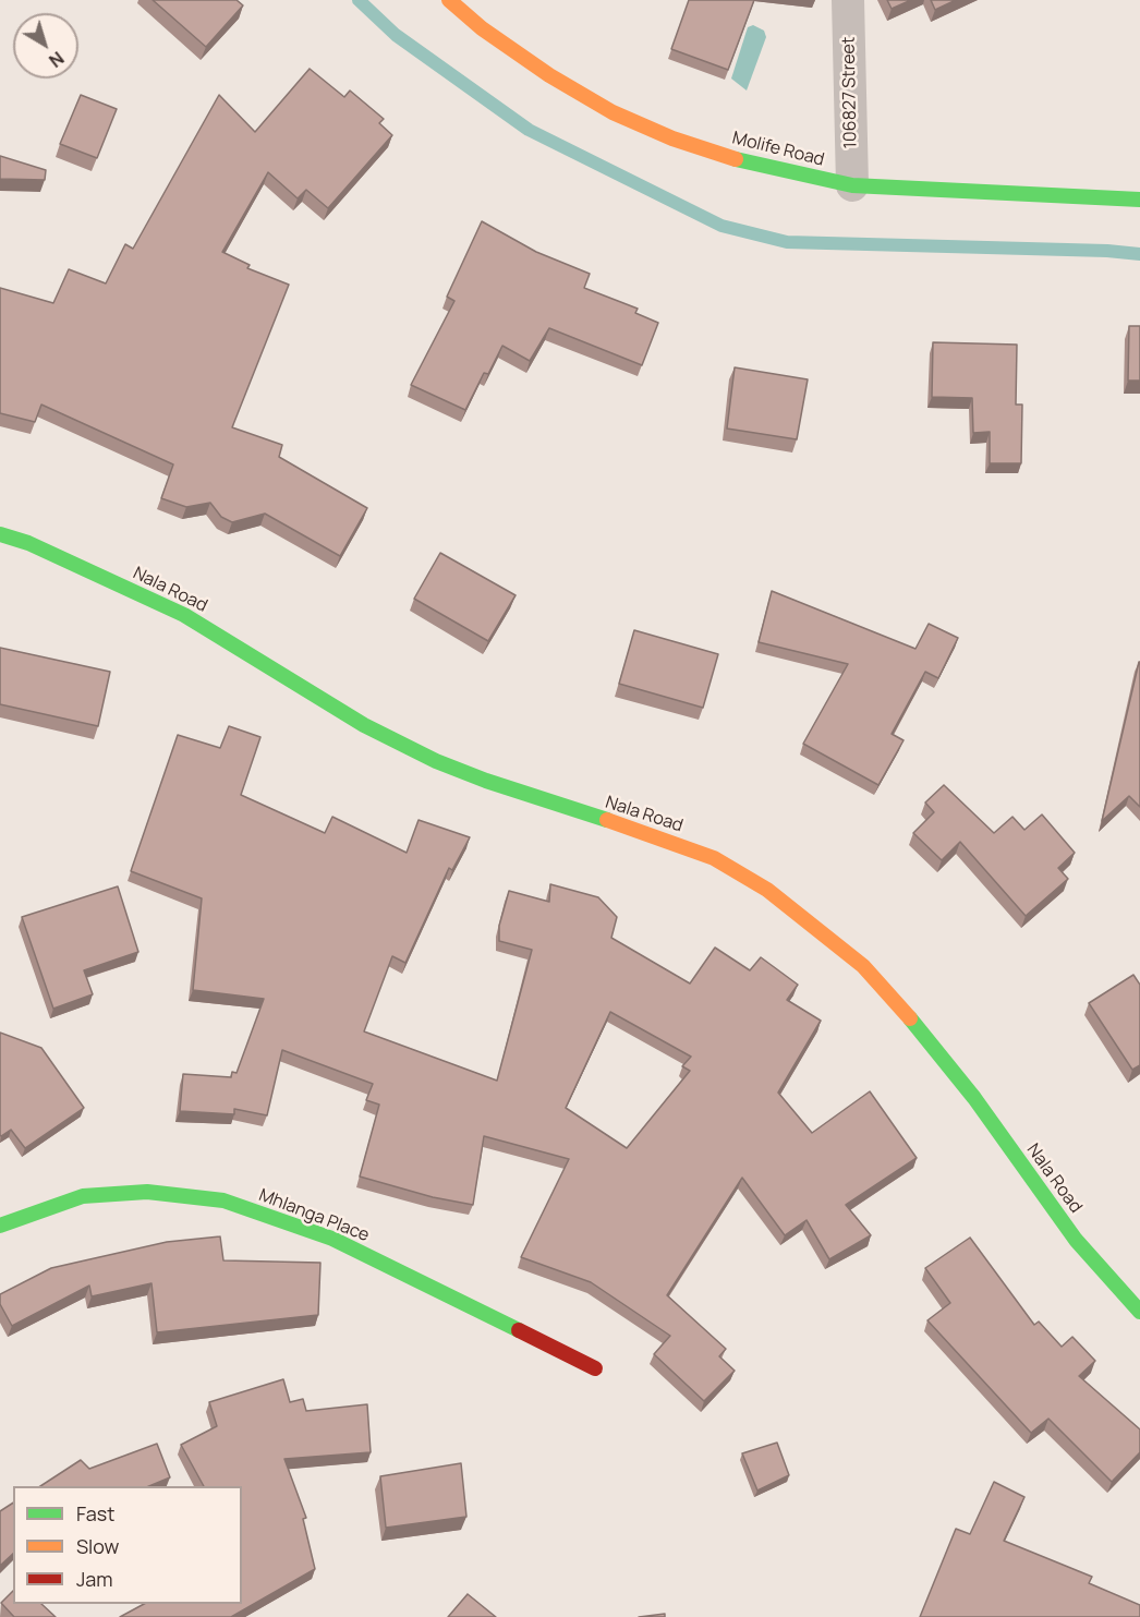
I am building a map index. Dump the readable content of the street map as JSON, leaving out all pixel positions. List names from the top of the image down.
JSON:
{
  "streets": {
    "street": [
      "106827 Street",
      "Molife Road",
      "Nala Road",
      "Mhlanga Place"
    ]
  },
  "crossings": [
    ["106827 Street", "Molife Road"]
  ],
  "legend": ["Fast", "Slow", "Jam"],
  "north": "bottom right"
}
